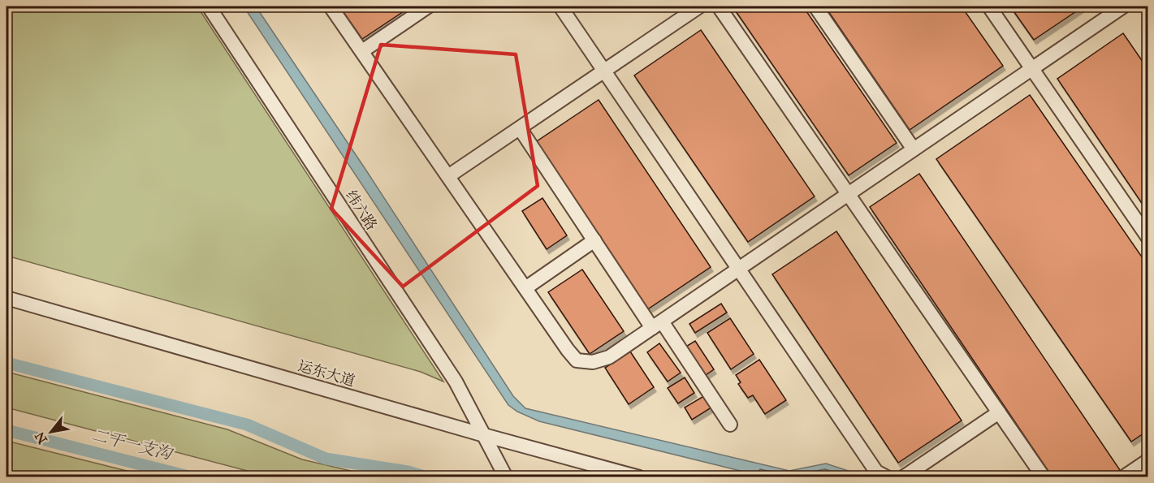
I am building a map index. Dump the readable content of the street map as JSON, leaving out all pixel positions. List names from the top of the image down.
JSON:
{
  "streets": {
    "street": ["纬六路", "运东大道"]
  },
  "crossings": [
    ["纬六路", "运东大道"]
  ],
  "water": ["二干一支沟"],
  "north": "bottom left"
}
